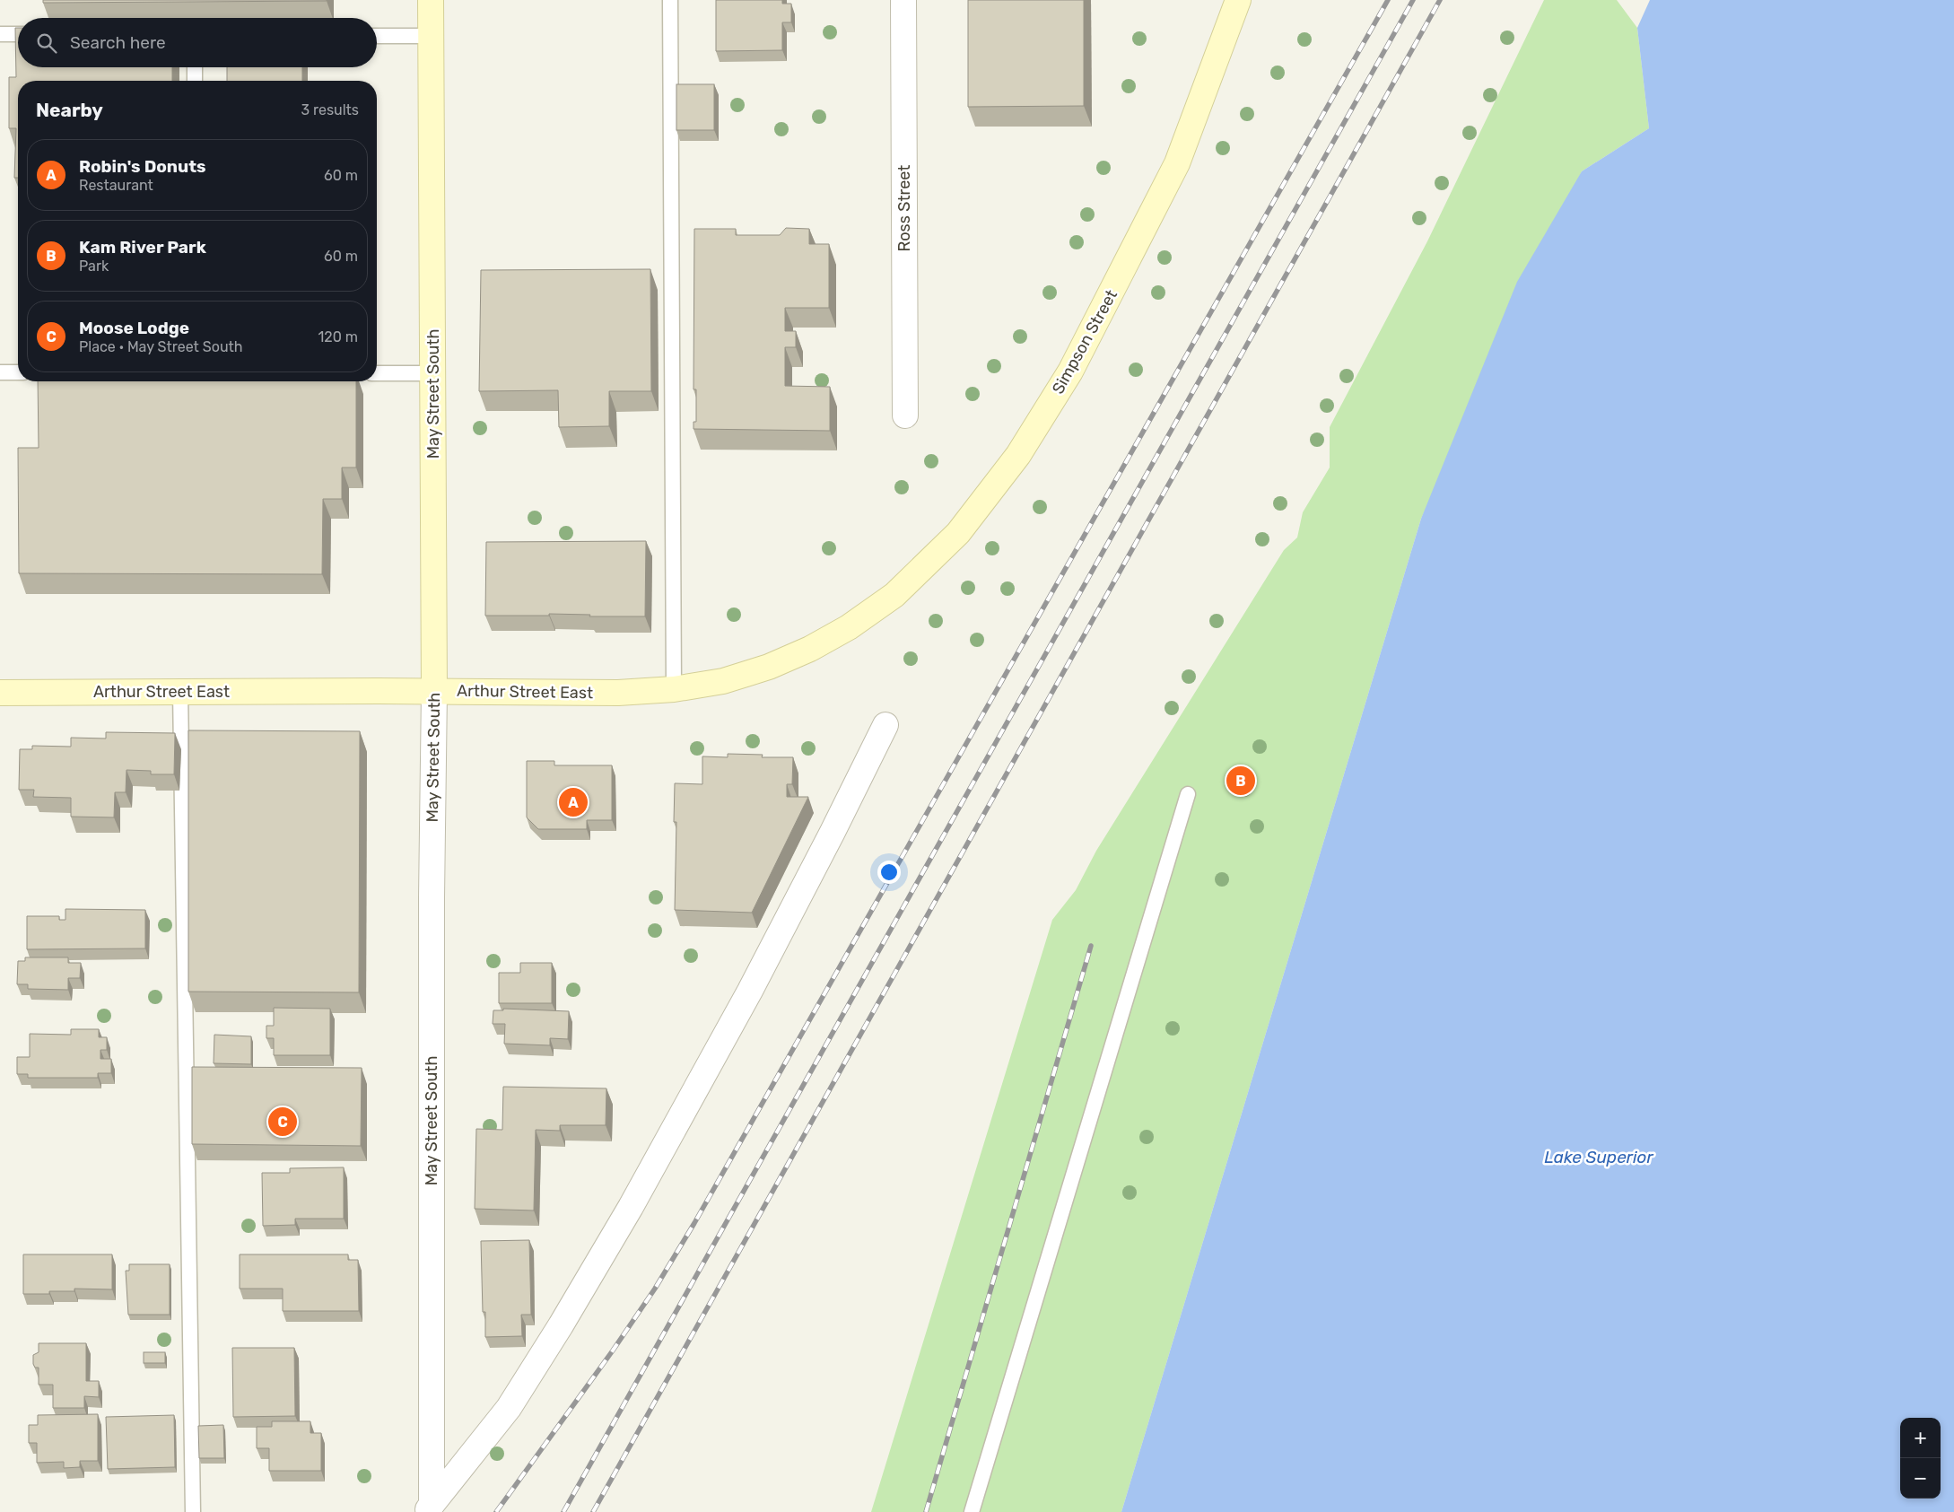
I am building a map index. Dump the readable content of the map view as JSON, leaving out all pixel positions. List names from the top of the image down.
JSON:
{
  "streets": {
    "main road": ["Simpson Street", "May Street South", "Arthur Street East"],
    "street": ["Ross Street"]
  },
  "crossings": [
    ["Simpson Street", "Arthur Street East"],
    ["May Street South", "Arthur Street East"]
  ],
  "water": ["Lake Superior"],
  "page": {
    "search": "Search here",
    "heading": ["Nearby", "3 results"],
    "list": [
      {
        "mark": "A",
        "name": "Robin's Donuts",
        "note": "Restaurant",
        "value": "60 m"
      },
      {
        "mark": "B",
        "name": "Kam River Park",
        "note": "Park",
        "value": "60 m"
      },
      {
        "mark": "C",
        "name": "Moose Lodge",
        "note": "Place · May Street South",
        "value": "120 m"
      }
    ],
    "pins": ["B", "A", "C"],
    "map_buttons": ["+", "−"]
  }
}
